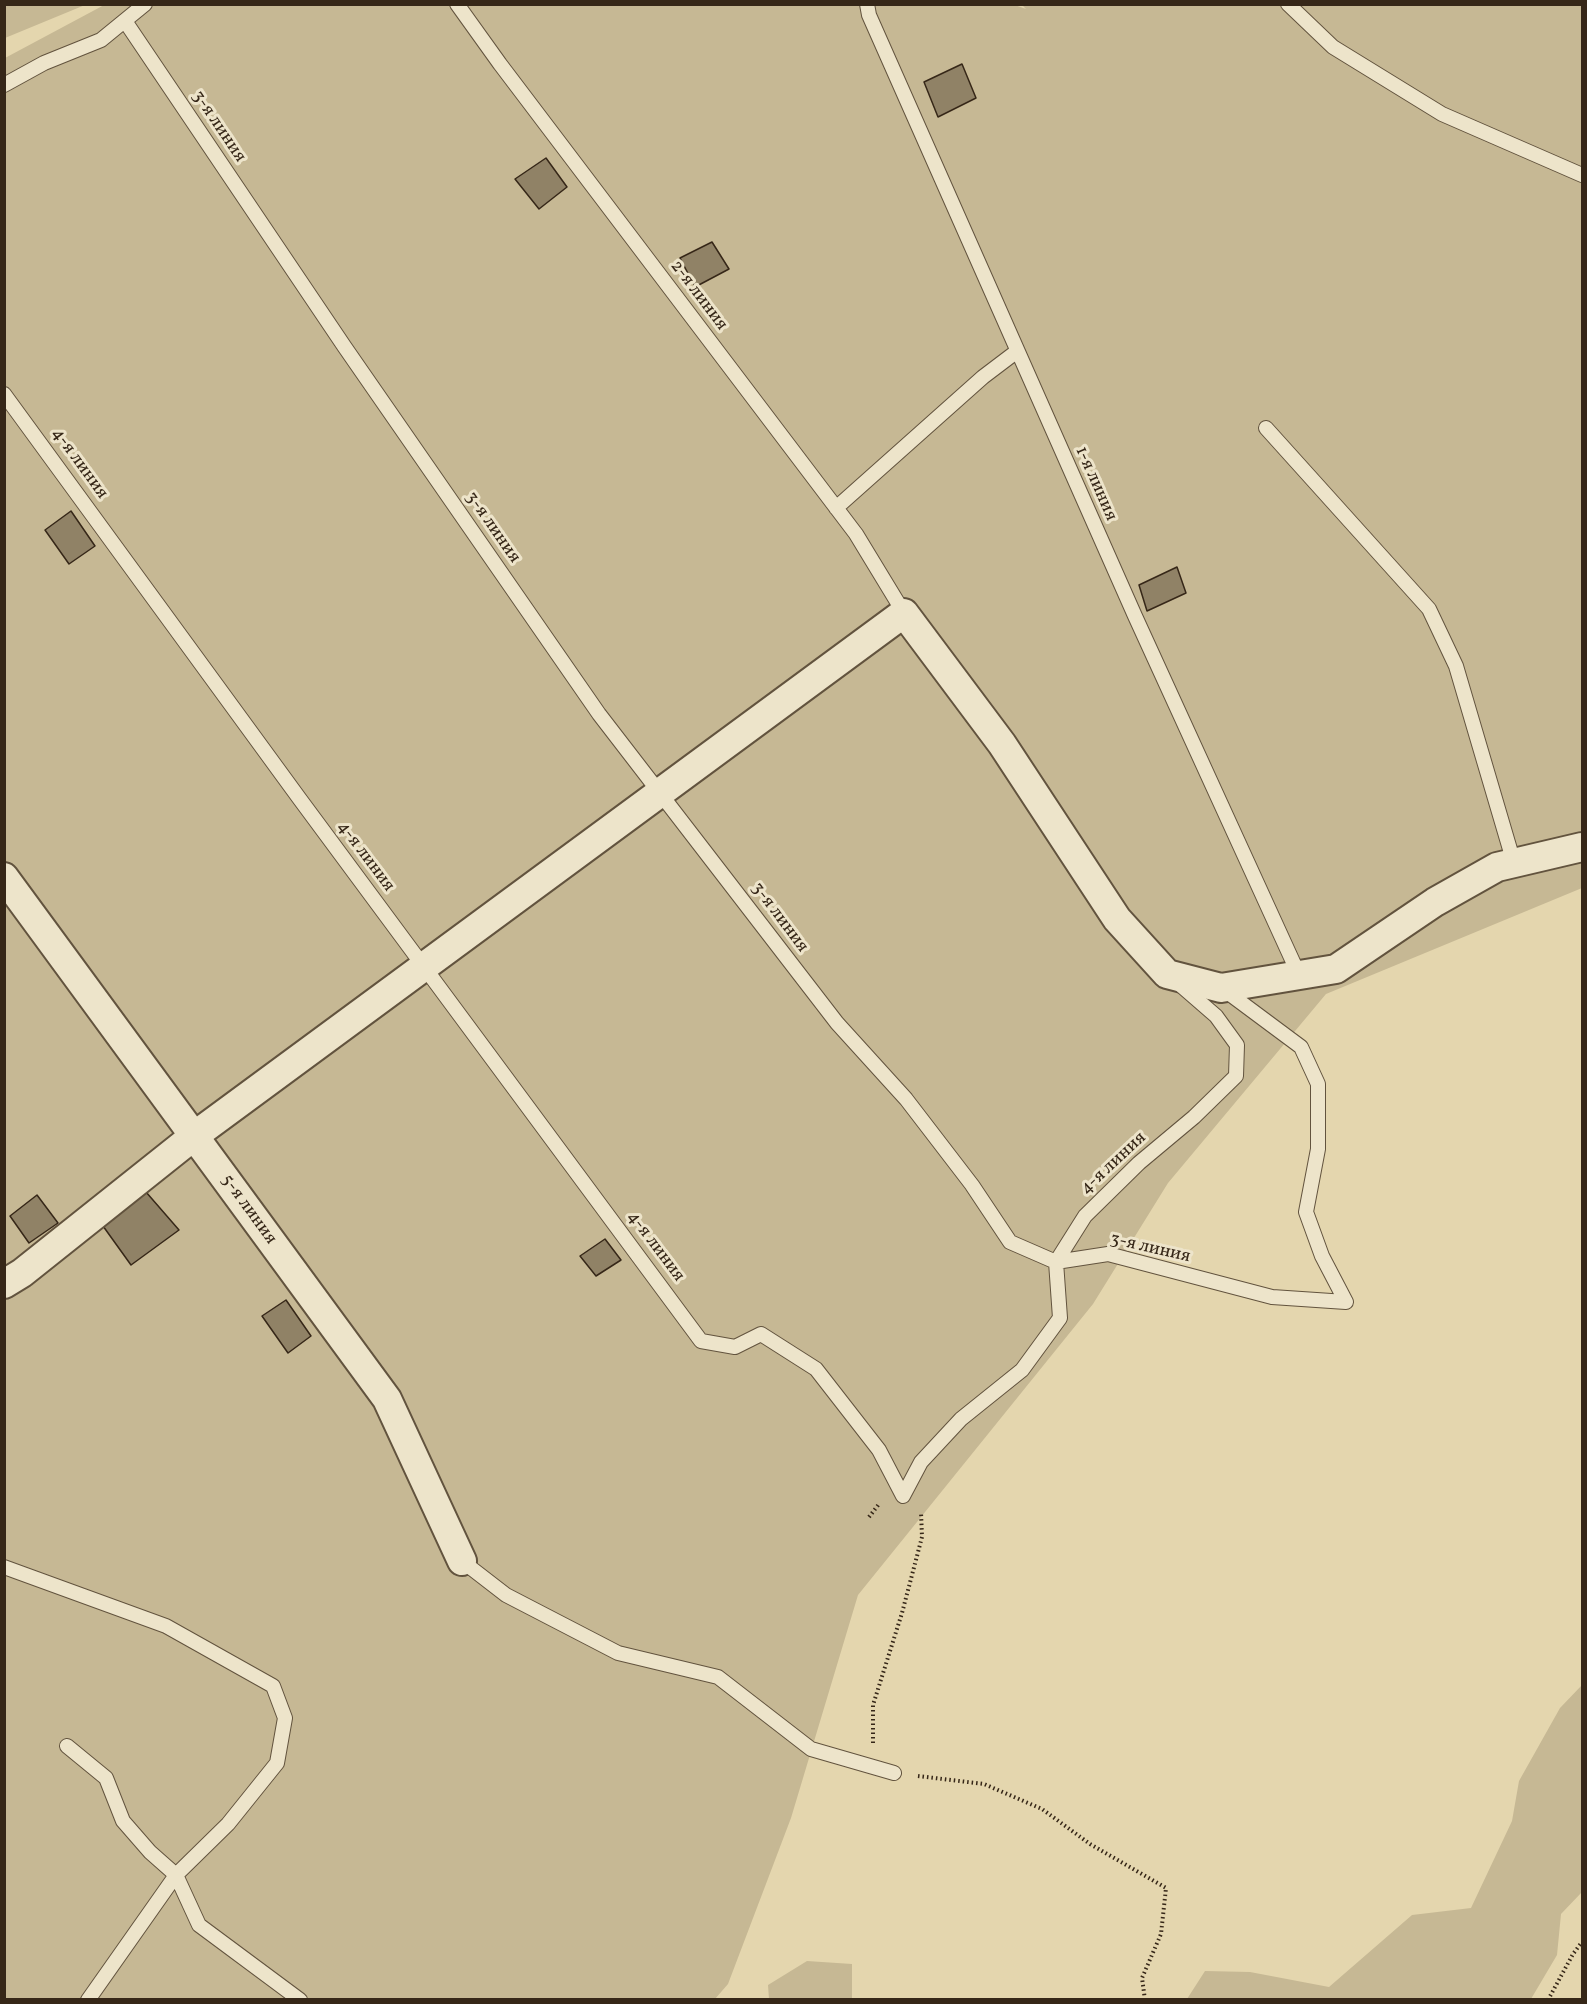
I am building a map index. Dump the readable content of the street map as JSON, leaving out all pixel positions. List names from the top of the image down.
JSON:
{
  "streets": {
    "street": ["5-я линия"],
    "lane": [
      "3-я линия",
      "2-я линия",
      "4-я линия",
      "1-я линия"
    ]
  },
  "crossings": [
    ["3-я линия", "4-я линия"]
  ]
}
